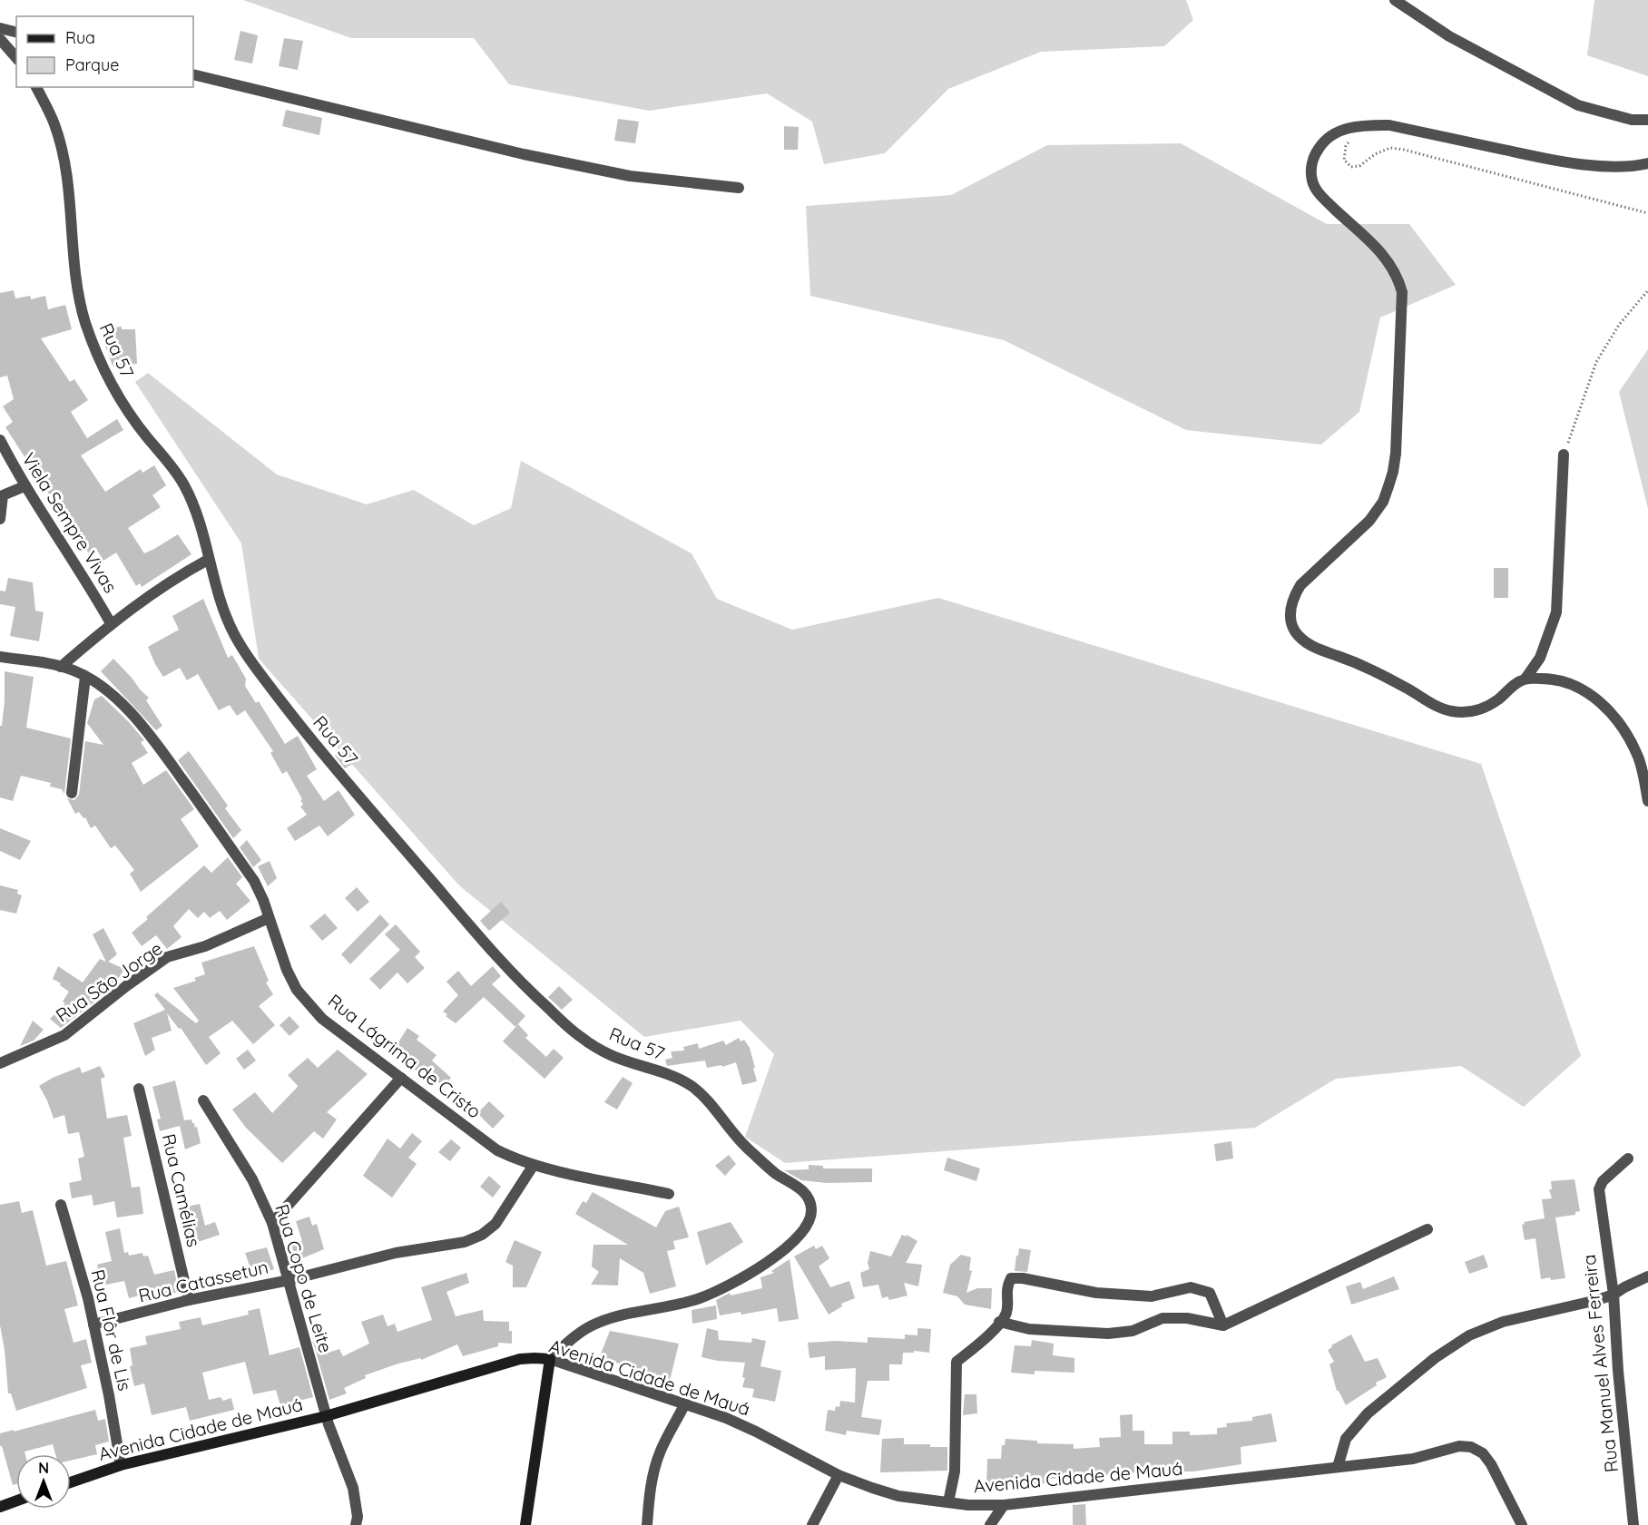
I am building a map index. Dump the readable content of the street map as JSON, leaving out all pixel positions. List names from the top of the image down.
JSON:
{
  "streets": {
    "street": [
      "Rua 57",
      "Viela Sempre Vivas",
      "Rua São Jorge",
      "Rua Lágrima de Cristo",
      "Rua Camélias",
      "Rua Copo de Leite",
      "Rua Catassetun",
      "Rua Flôr de Lis",
      "Rua Manuel Alves Ferreira",
      "Avenida Cidade de Mauá"
    ]
  },
  "crossings": [
    ["Rua 57", "Avenida Cidade de Mauá"],
    ["Rua São Jorge", "Rua Lágrima de Cristo"],
    ["Rua Lágrima de Cristo", "Rua Catassetun"],
    ["Rua Camélias", "Rua Catassetun"],
    ["Rua Copo de Leite", "Rua Catassetun"],
    ["Rua Copo de Leite", "Avenida Cidade de Mauá"],
    ["Rua Catassetun", "Rua Flôr de Lis"],
    ["Rua Flôr de Lis", "Avenida Cidade de Mauá"]
  ],
  "legend": ["Rua", "Parque"],
  "north": "top"
}
